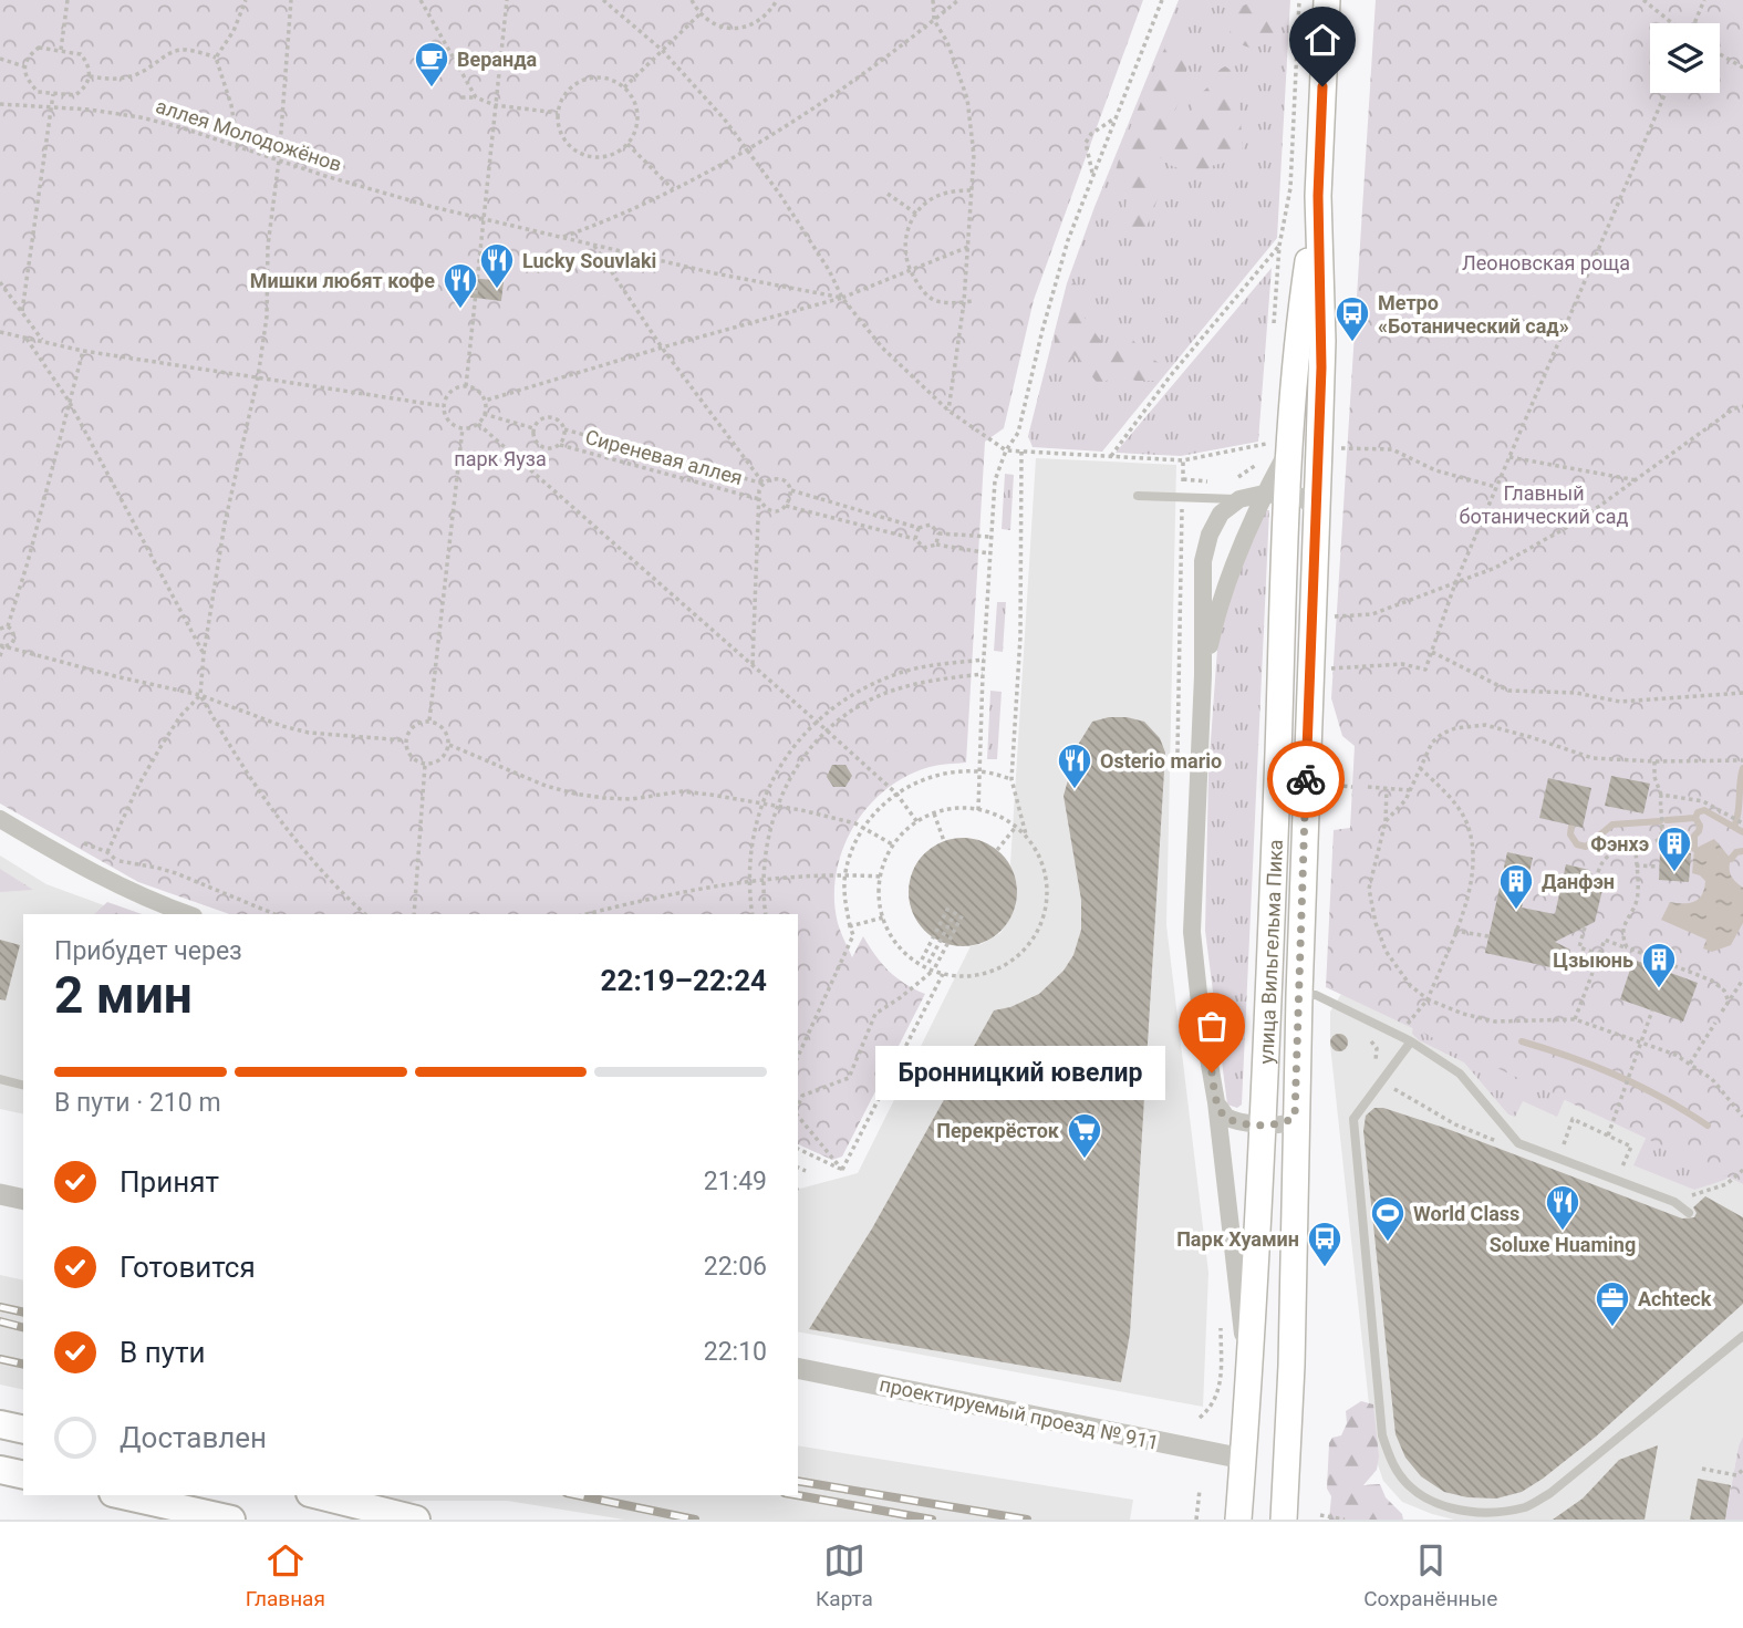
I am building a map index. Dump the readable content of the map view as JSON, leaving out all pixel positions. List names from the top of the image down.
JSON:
{
  "streets": {
    "main road": ["улица Вильгельма Пика"],
    "street": ["проектируемый проезд № 911"],
    "path": ["аллея Молодожёнов", "Сиреневая аллея"]
  },
  "crossings": [
    ["улица Вильгельма Пика", "проектируемый проезд № 911"]
  ],
  "parks": ["Леоновская роща", "парк Яуза", "Главный ботанический сад"],
  "places": {
    "cafe": ["Веранда"],
    "restaurant": [
      "Lucky Souvlaki",
      "Мишки любят кофе",
      "Osterio mario",
      "Soluxe Huaming"
    ],
    "bus stop": ["Метро «Ботанический сад»", "Парк Хуамин"],
    "building": ["Фэнхэ", "Данфэн", "Цзыюнь"],
    "other": ["Бронницкий ювелир"],
    "supermarket": ["Перекрёсток"],
    "sports": ["World Class"],
    "office": ["Achteck"]
  },
  "page": {
    "heading": ["2 мин", "Прибудет через", "22:19–22:24"],
    "bubble": "Бронницкий ювелир",
    "bar": "В пути · 210 m",
    "list": [
      ["Принят", "21:49"],
      ["Готовится", "22:06"],
      ["В пути", "22:10"],
      "Доставлен"
    ],
    "tabs": ["Главная", "Карта", "Сохранённые"]
  }
}
